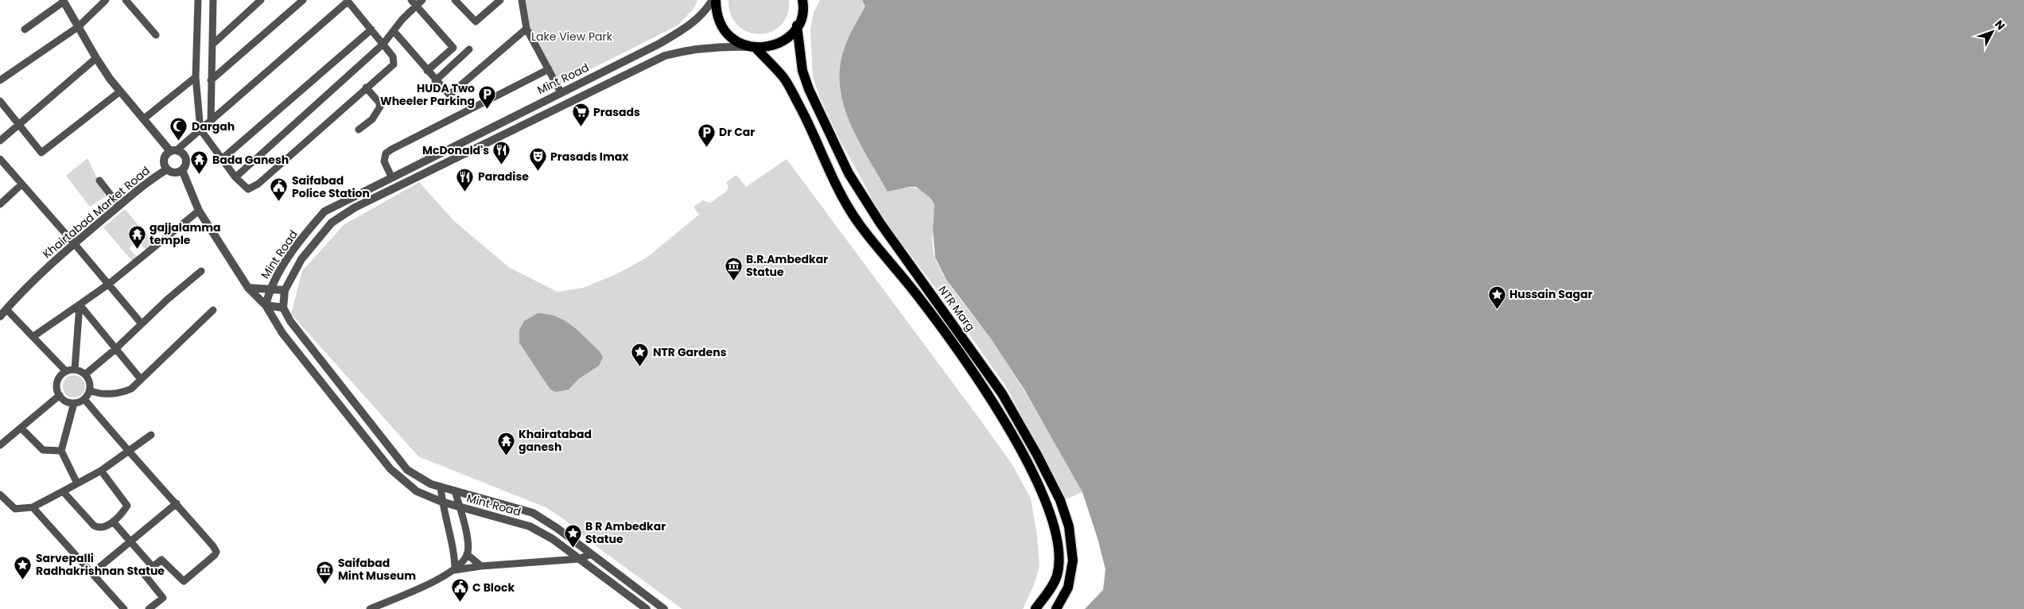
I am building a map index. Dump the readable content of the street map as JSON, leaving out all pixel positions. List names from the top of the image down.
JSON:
{
  "streets": {
    "main road": ["NTR Marg"],
    "street": ["Mint Road", "Khairtabad Market Road"]
  },
  "parks": ["Lake View Park"],
  "places": {
    "parking": ["HUDA Two Wheeler Parking", "Dr Car"],
    "supermarket": ["Prasads"],
    "mosque": ["Dargah"],
    "restaurant": ["McDonald's", "Paradise"],
    "theatre": ["Prasads Imax"],
    "temple": ["Bada Ganesh", "gajjalamma temple", "Khairatabad ganesh"],
    "public building": ["Saifabad Police Station", "C Block"],
    "museum": ["B.R.Ambedkar Statue", "Saifabad Mint Museum"],
    "place": [
      "Hussain Sagar",
      "NTR Gardens",
      "B R Ambedkar Statue",
      "Sarvepalli Radhakrishnan Statue"
    ]
  },
  "north": "top right"
}
